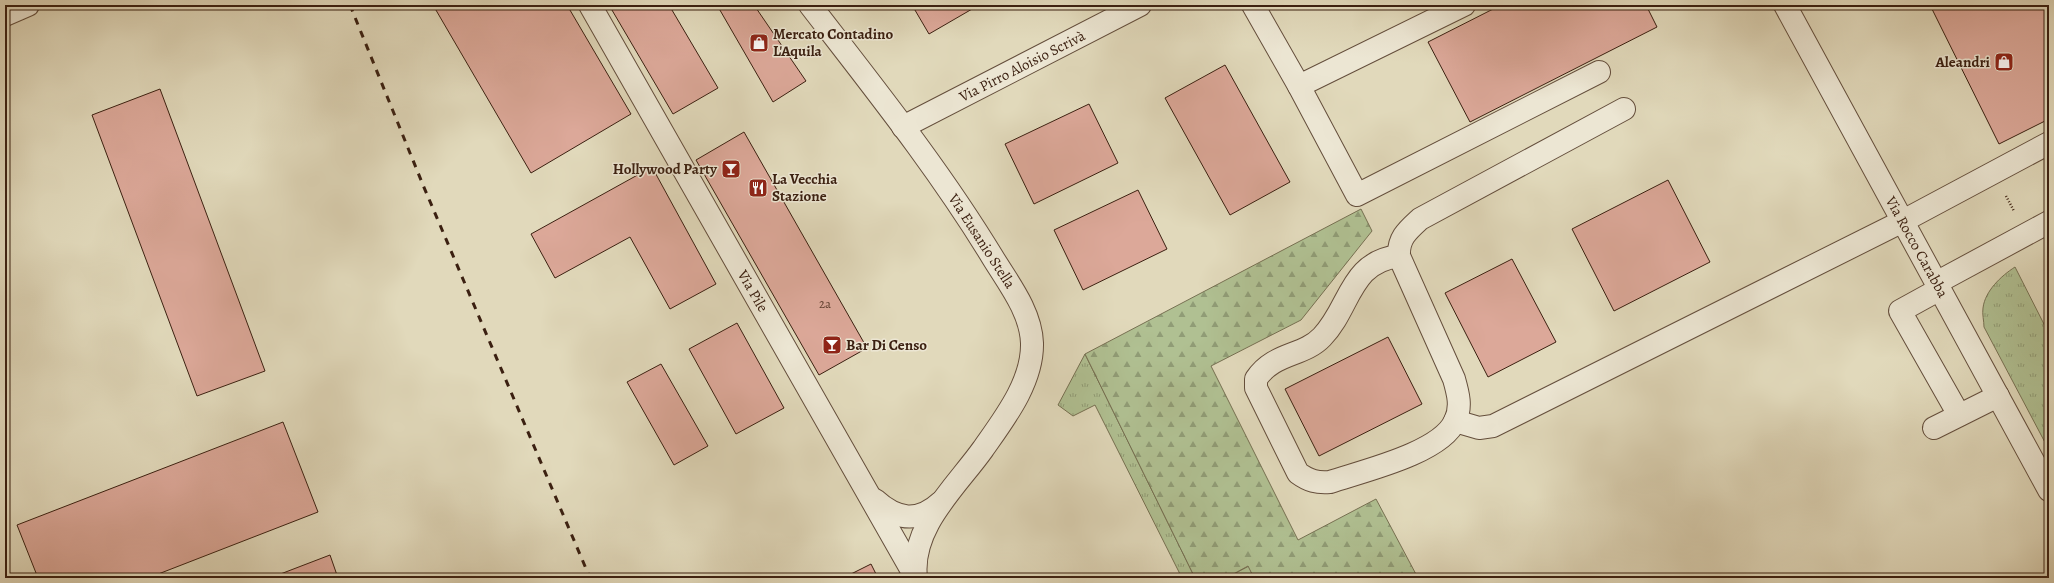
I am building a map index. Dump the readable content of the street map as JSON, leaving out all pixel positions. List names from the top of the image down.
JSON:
{
  "streets": {
    "street": [
      "Via Pirro Aloisio Scrivà",
      "Via Eusanio Stella",
      "Via Rocco Carabba",
      "Via Pile"
    ]
  },
  "crossings": [
    ["Via Pirro Aloisio Scrivà", "Via Eusanio Stella"],
    ["Via Eusanio Stella", "Via Pile"]
  ],
  "places": {
    "shop": ["Mercato Contadino L'Aquila", "Aleandri"],
    "bar": ["Hollywood Party", "Bar Di Censo"],
    "restaurant": ["La Vecchia Stazione"]
  },
  "house_numbers": ["2a"]
}
